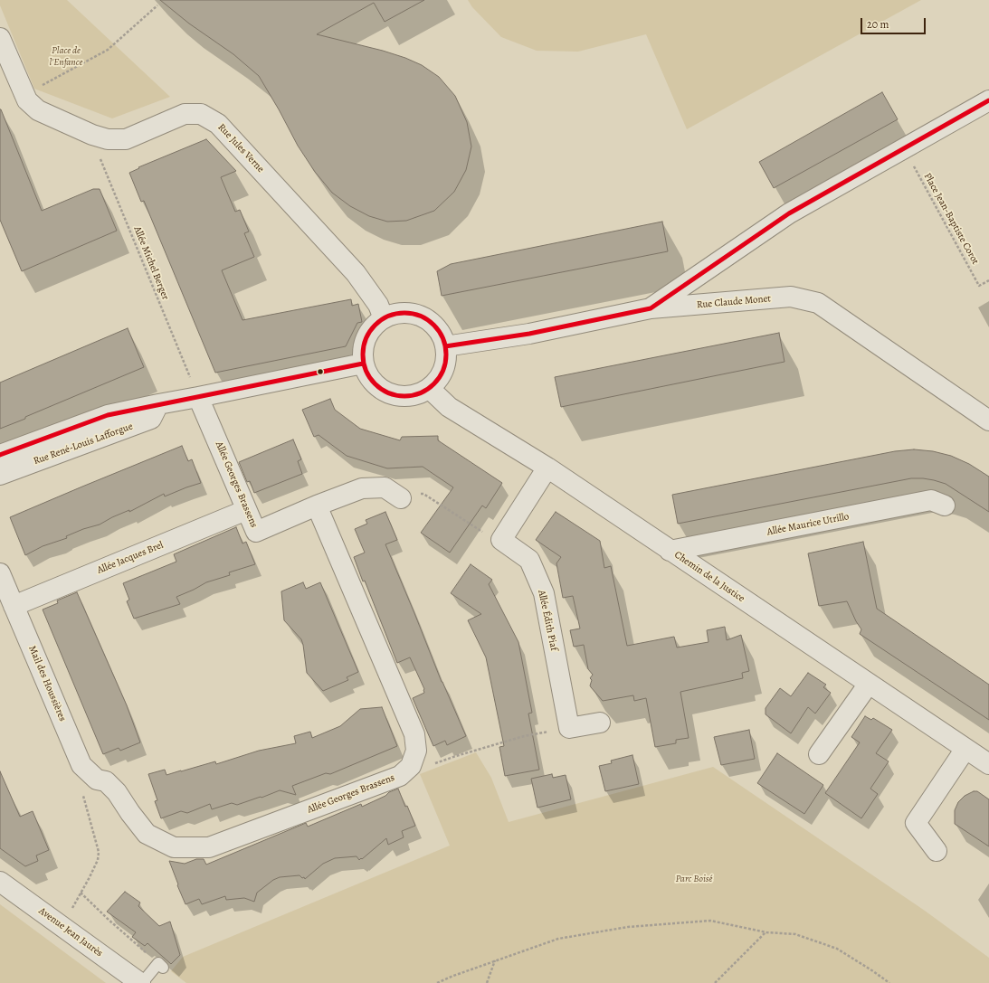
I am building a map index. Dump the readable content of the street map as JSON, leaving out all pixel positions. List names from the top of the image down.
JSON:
{
  "streets": {
    "street": [
      "Rue Jules Verne",
      "Rue Claude Monet",
      "Rue René-Louis Lafforgue",
      "Allée Georges Brassens",
      "Allée Maurice Utrillo",
      "Allée Jacques Brel",
      "Chemin de la Justice",
      "Allée Édith Piaf",
      "Mail des Houssières",
      "Avenue Jean Jaurès"
    ],
    "path": ["Place Jean-Baptiste Corot", "Allée Michel Berger"]
  },
  "crossings": [
    ["Rue Jules Verne", "Allée Michel Berger"],
    ["Rue Jules Verne", "Rue Claude Monet"],
    ["Rue Jules Verne", "Rue René-Louis Lafforgue"],
    ["Rue Jules Verne", "Chemin de la Justice"],
    ["Allée Michel Berger", "Rue René-Louis Lafforgue"],
    ["Allée Michel Berger", "Allée Georges Brassens"],
    ["Rue Claude Monet", "Rue René-Louis Lafforgue"],
    ["Rue Claude Monet", "Chemin de la Justice"],
    ["Rue René-Louis Lafforgue", "Allée Georges Brassens"],
    ["Rue René-Louis Lafforgue", "Chemin de la Justice"],
    ["Allée Georges Brassens", "Allée Jacques Brel"],
    ["Allée Georges Brassens", "Mail des Houssières"],
    ["Allée Maurice Utrillo", "Chemin de la Justice"],
    ["Allée Jacques Brel", "Mail des Houssières"]
  ],
  "parks": ["Place de l'Enfance", "Parc Boisé"],
  "scale_bar": "20 m"
}
